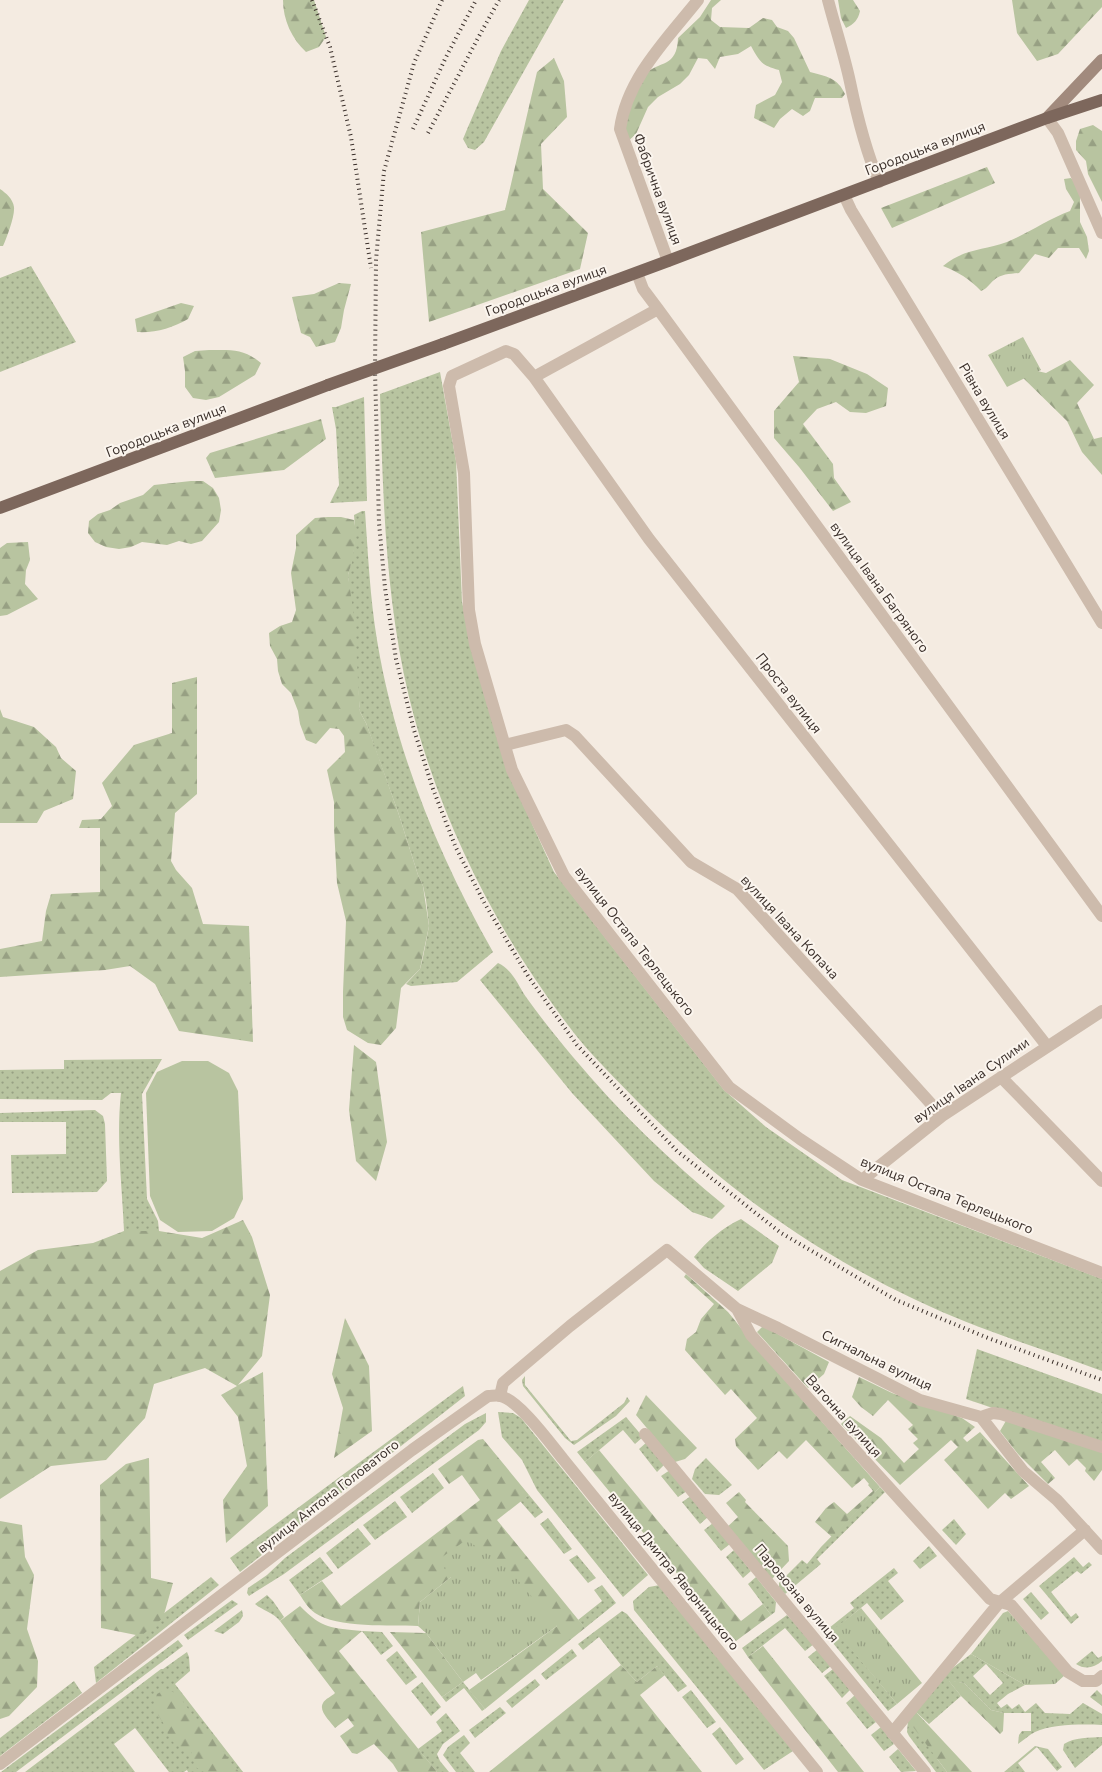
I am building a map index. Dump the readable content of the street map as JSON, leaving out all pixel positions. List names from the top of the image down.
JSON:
{
  "streets": {
    "main road": ["Городоцька вулиця"],
    "street": [
      "Фабрична вулиця",
      "Рівна вулиця",
      "вулиця Івана Багряного",
      "Проста вулиця",
      "вулиця Івана Копача",
      "вулиця Остапа Терлецького",
      "вулиця Івана Сулими",
      "Сигнальна вулиця",
      "Вагонна вулиця",
      "вулиця Антона Головатого",
      "вулиця Дмитра Яворницького",
      "Паровозна вулиця"
    ]
  },
  "crossings": [
    ["Городоцька вулиця", "Фабрична вулиця"],
    ["Городоцька вулиця", "Рівна вулиця"],
    ["Городоцька вулиця", "вулиця Івана Багряного"],
    ["Проста вулиця", "вулиця Остапа Терлецького"],
    ["Проста вулиця", "вулиця Івана Сулими"],
    ["вулиця Івана Копача", "вулиця Остапа Терлецького"],
    ["вулиця Івана Копача", "вулиця Івана Сулими"],
    ["вулиця Остапа Терлецького", "вулиця Івана Сулими"],
    ["Сигнальна вулиця", "Вагонна вулиця"],
    ["Вагонна вулиця", "вулиця Антона Головатого"],
    ["Вагонна вулиця", "вулиця Дмитра Яворницького"],
    ["вулиця Антона Головатого", "вулиця Дмитра Яворницького"]
  ]
}
